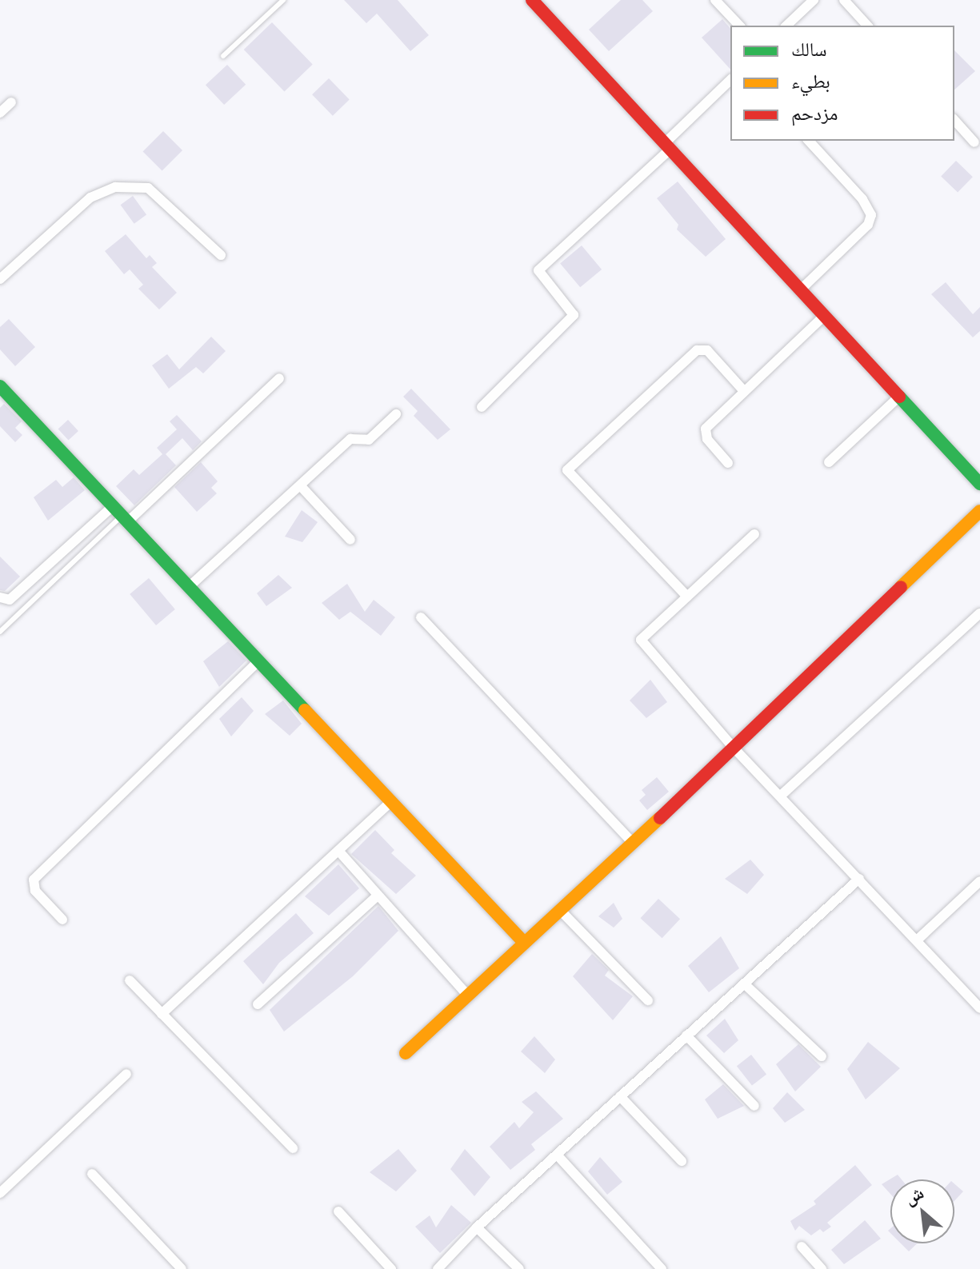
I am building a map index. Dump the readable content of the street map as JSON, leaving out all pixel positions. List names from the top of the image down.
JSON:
{
  "legend": ["سالك", "بطيء", "مزدحم"],
  "north": "top left"
}
